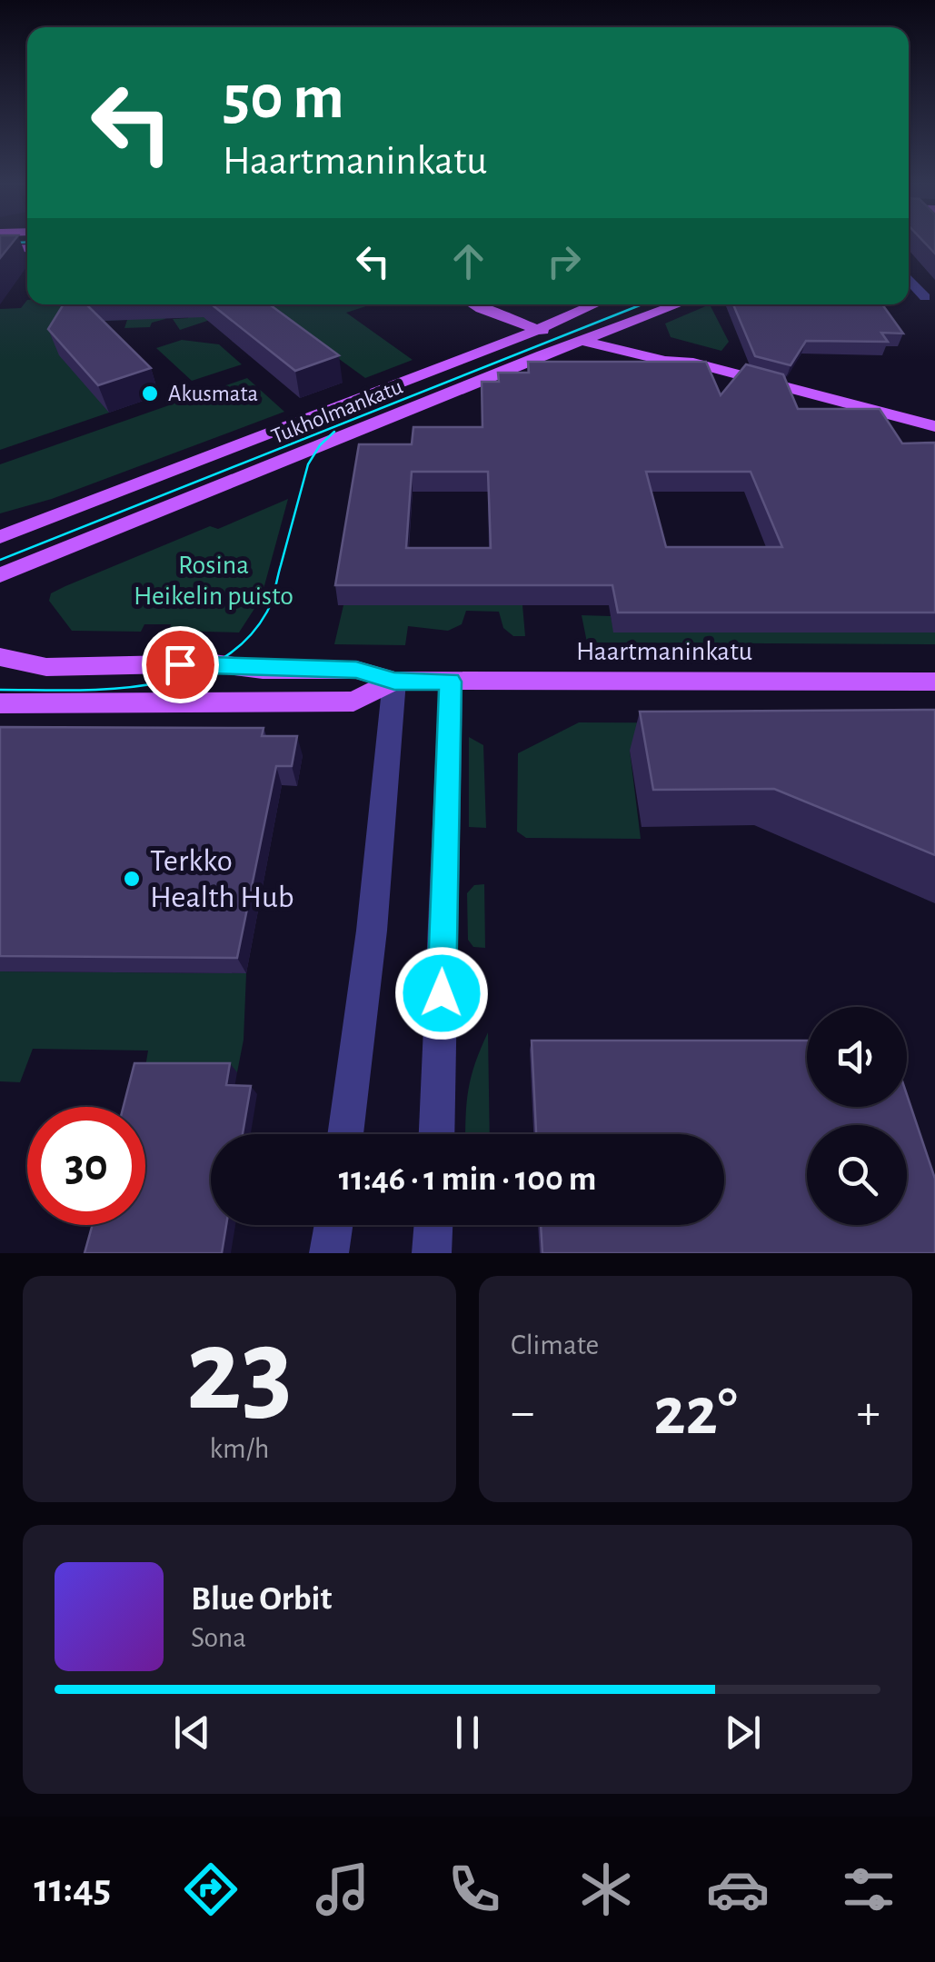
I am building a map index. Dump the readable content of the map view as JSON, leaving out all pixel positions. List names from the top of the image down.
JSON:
{
  "streets": {
    "main road": ["Tukholmankatu", "Haartmaninkatu"]
  },
  "parks": ["Rosina Heikelin puisto"],
  "places": ["Akusmata", "Terkko Health Hub"],
  "page": {
    "turn": ["50 m", "Haartmaninkatu"],
    "limit": "30",
    "trip": "11:46 · 1 min · 100 m",
    "tile": [
      ["23", "km/h"],
      "Climate"
    ],
    "heat": ["−", "22°", "+"],
    "song": ["Blue Orbit", "Sona"],
    "tabs": "11:45"
  }
}
